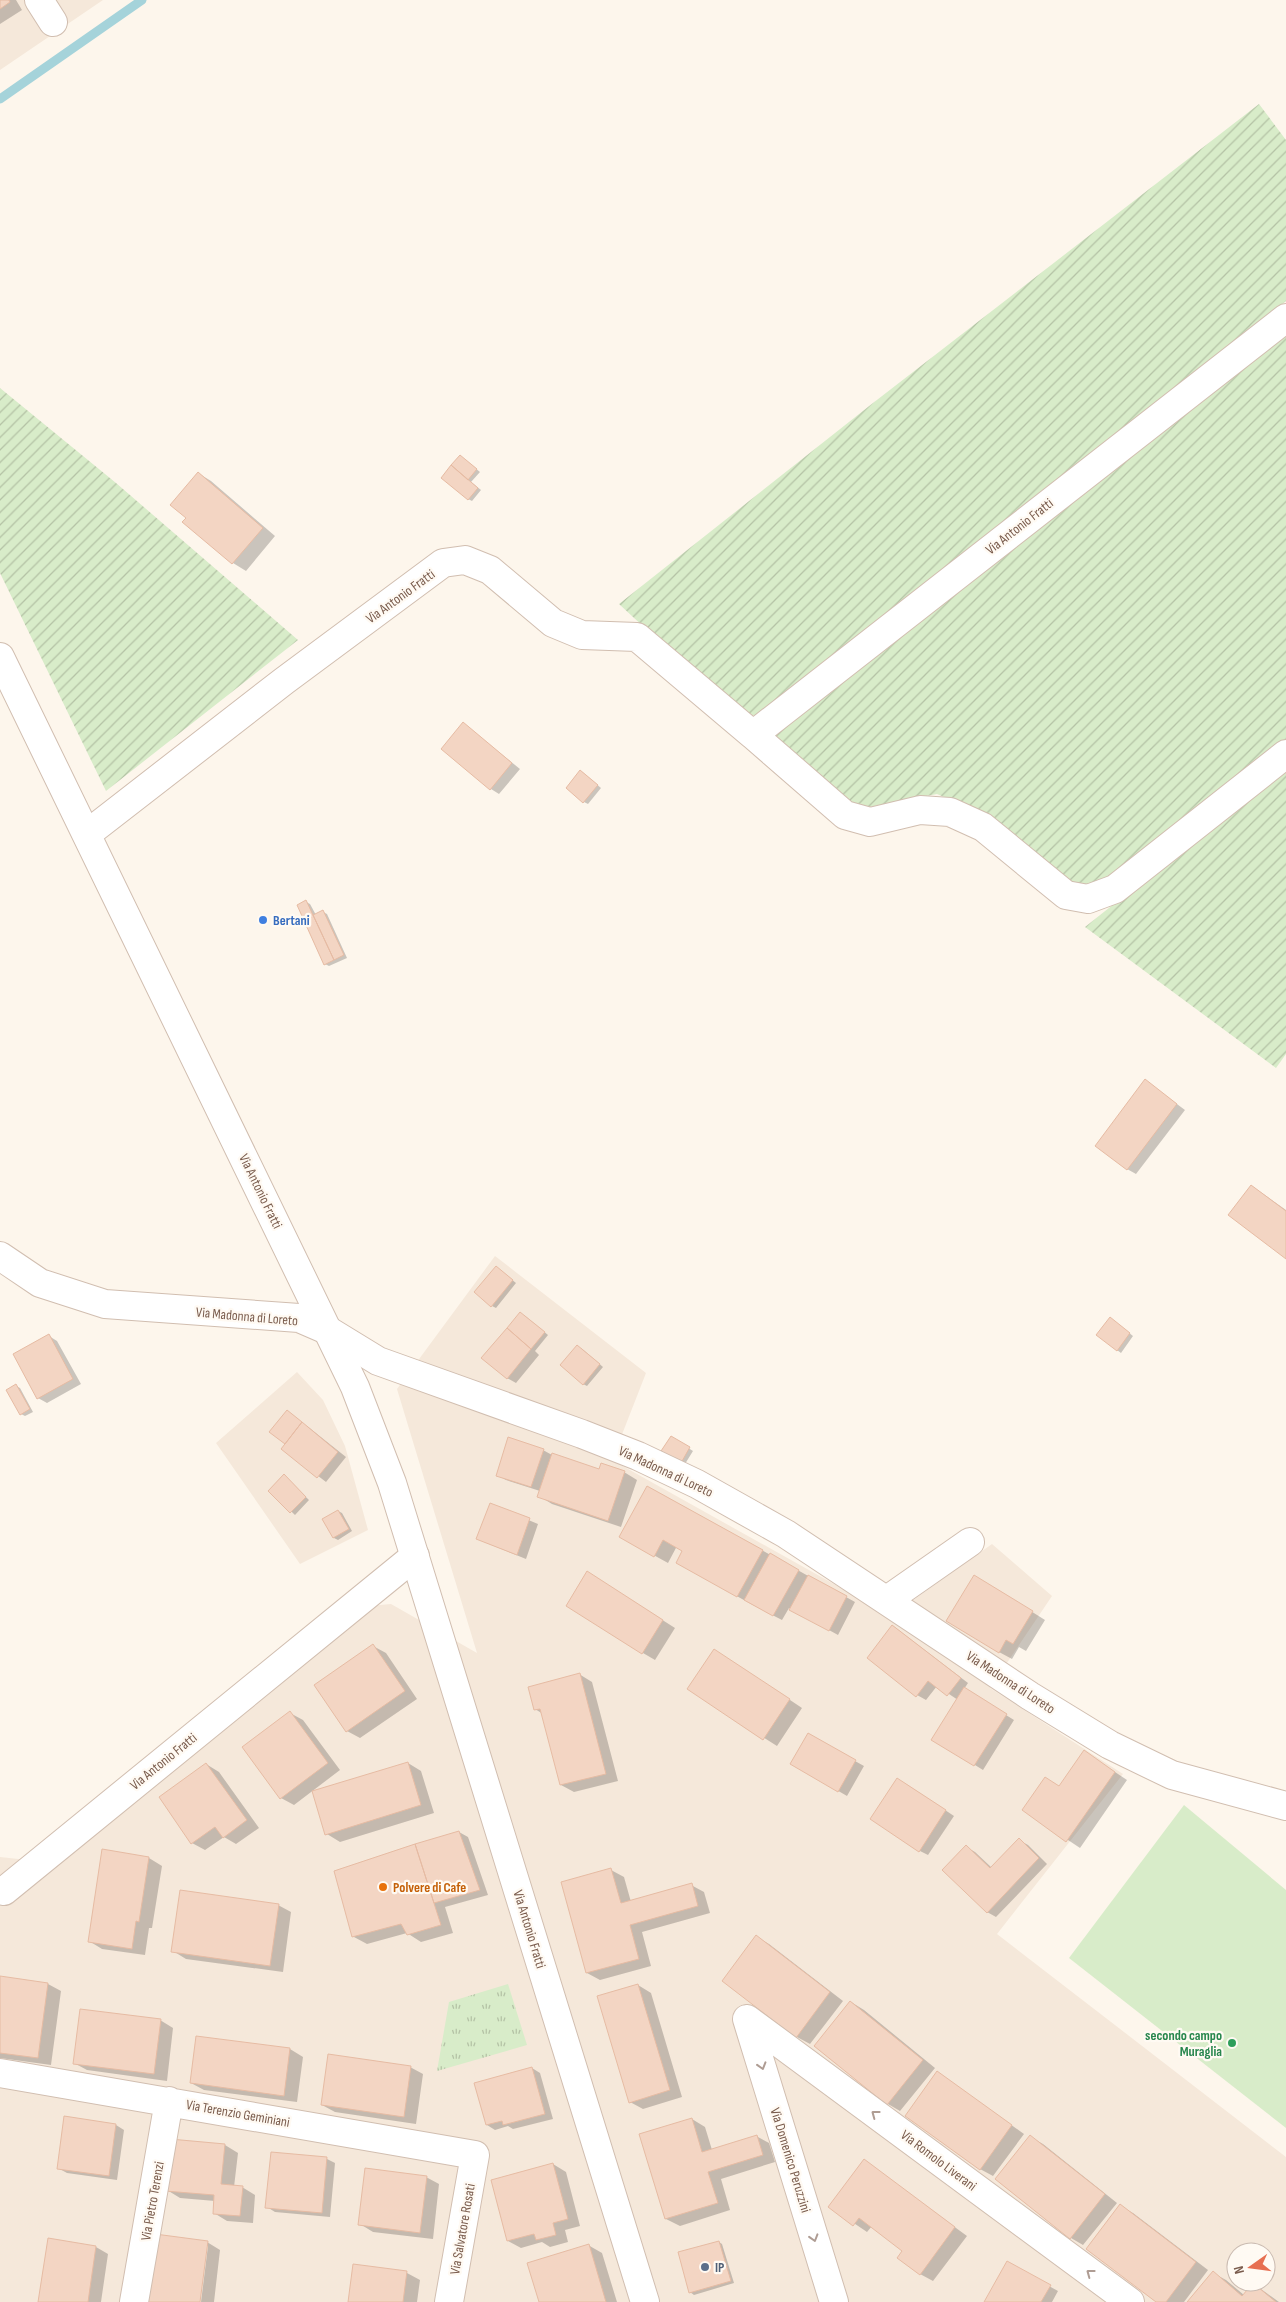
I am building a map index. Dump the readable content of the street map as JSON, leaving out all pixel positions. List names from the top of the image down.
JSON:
{
  "streets": {
    "street": [
      "Via Antonio Fratti",
      "Via Madonna di Loreto",
      "Via Terenzio Geminiani",
      "Via Domenico Peruzzini",
      "Via Romolo Liverani",
      "Via Pietro Terenzi",
      "Via Salvatore Rosati"
    ]
  },
  "crossings": [
    ["Via Antonio Fratti", "Via Madonna di Loreto"],
    ["Via Terenzio Geminiani", "Via Pietro Terenzi"],
    ["Via Terenzio Geminiani", "Via Salvatore Rosati"],
    ["Via Domenico Peruzzini", "Via Romolo Liverani"]
  ],
  "one_way": ["Via Domenico Peruzzini", "Via Romolo Liverani"],
  "places": [
    "Bertani",
    "Polvere di Cafe",
    "secondo campo Muraglia",
    "IP"
  ],
  "north": "left"
}
